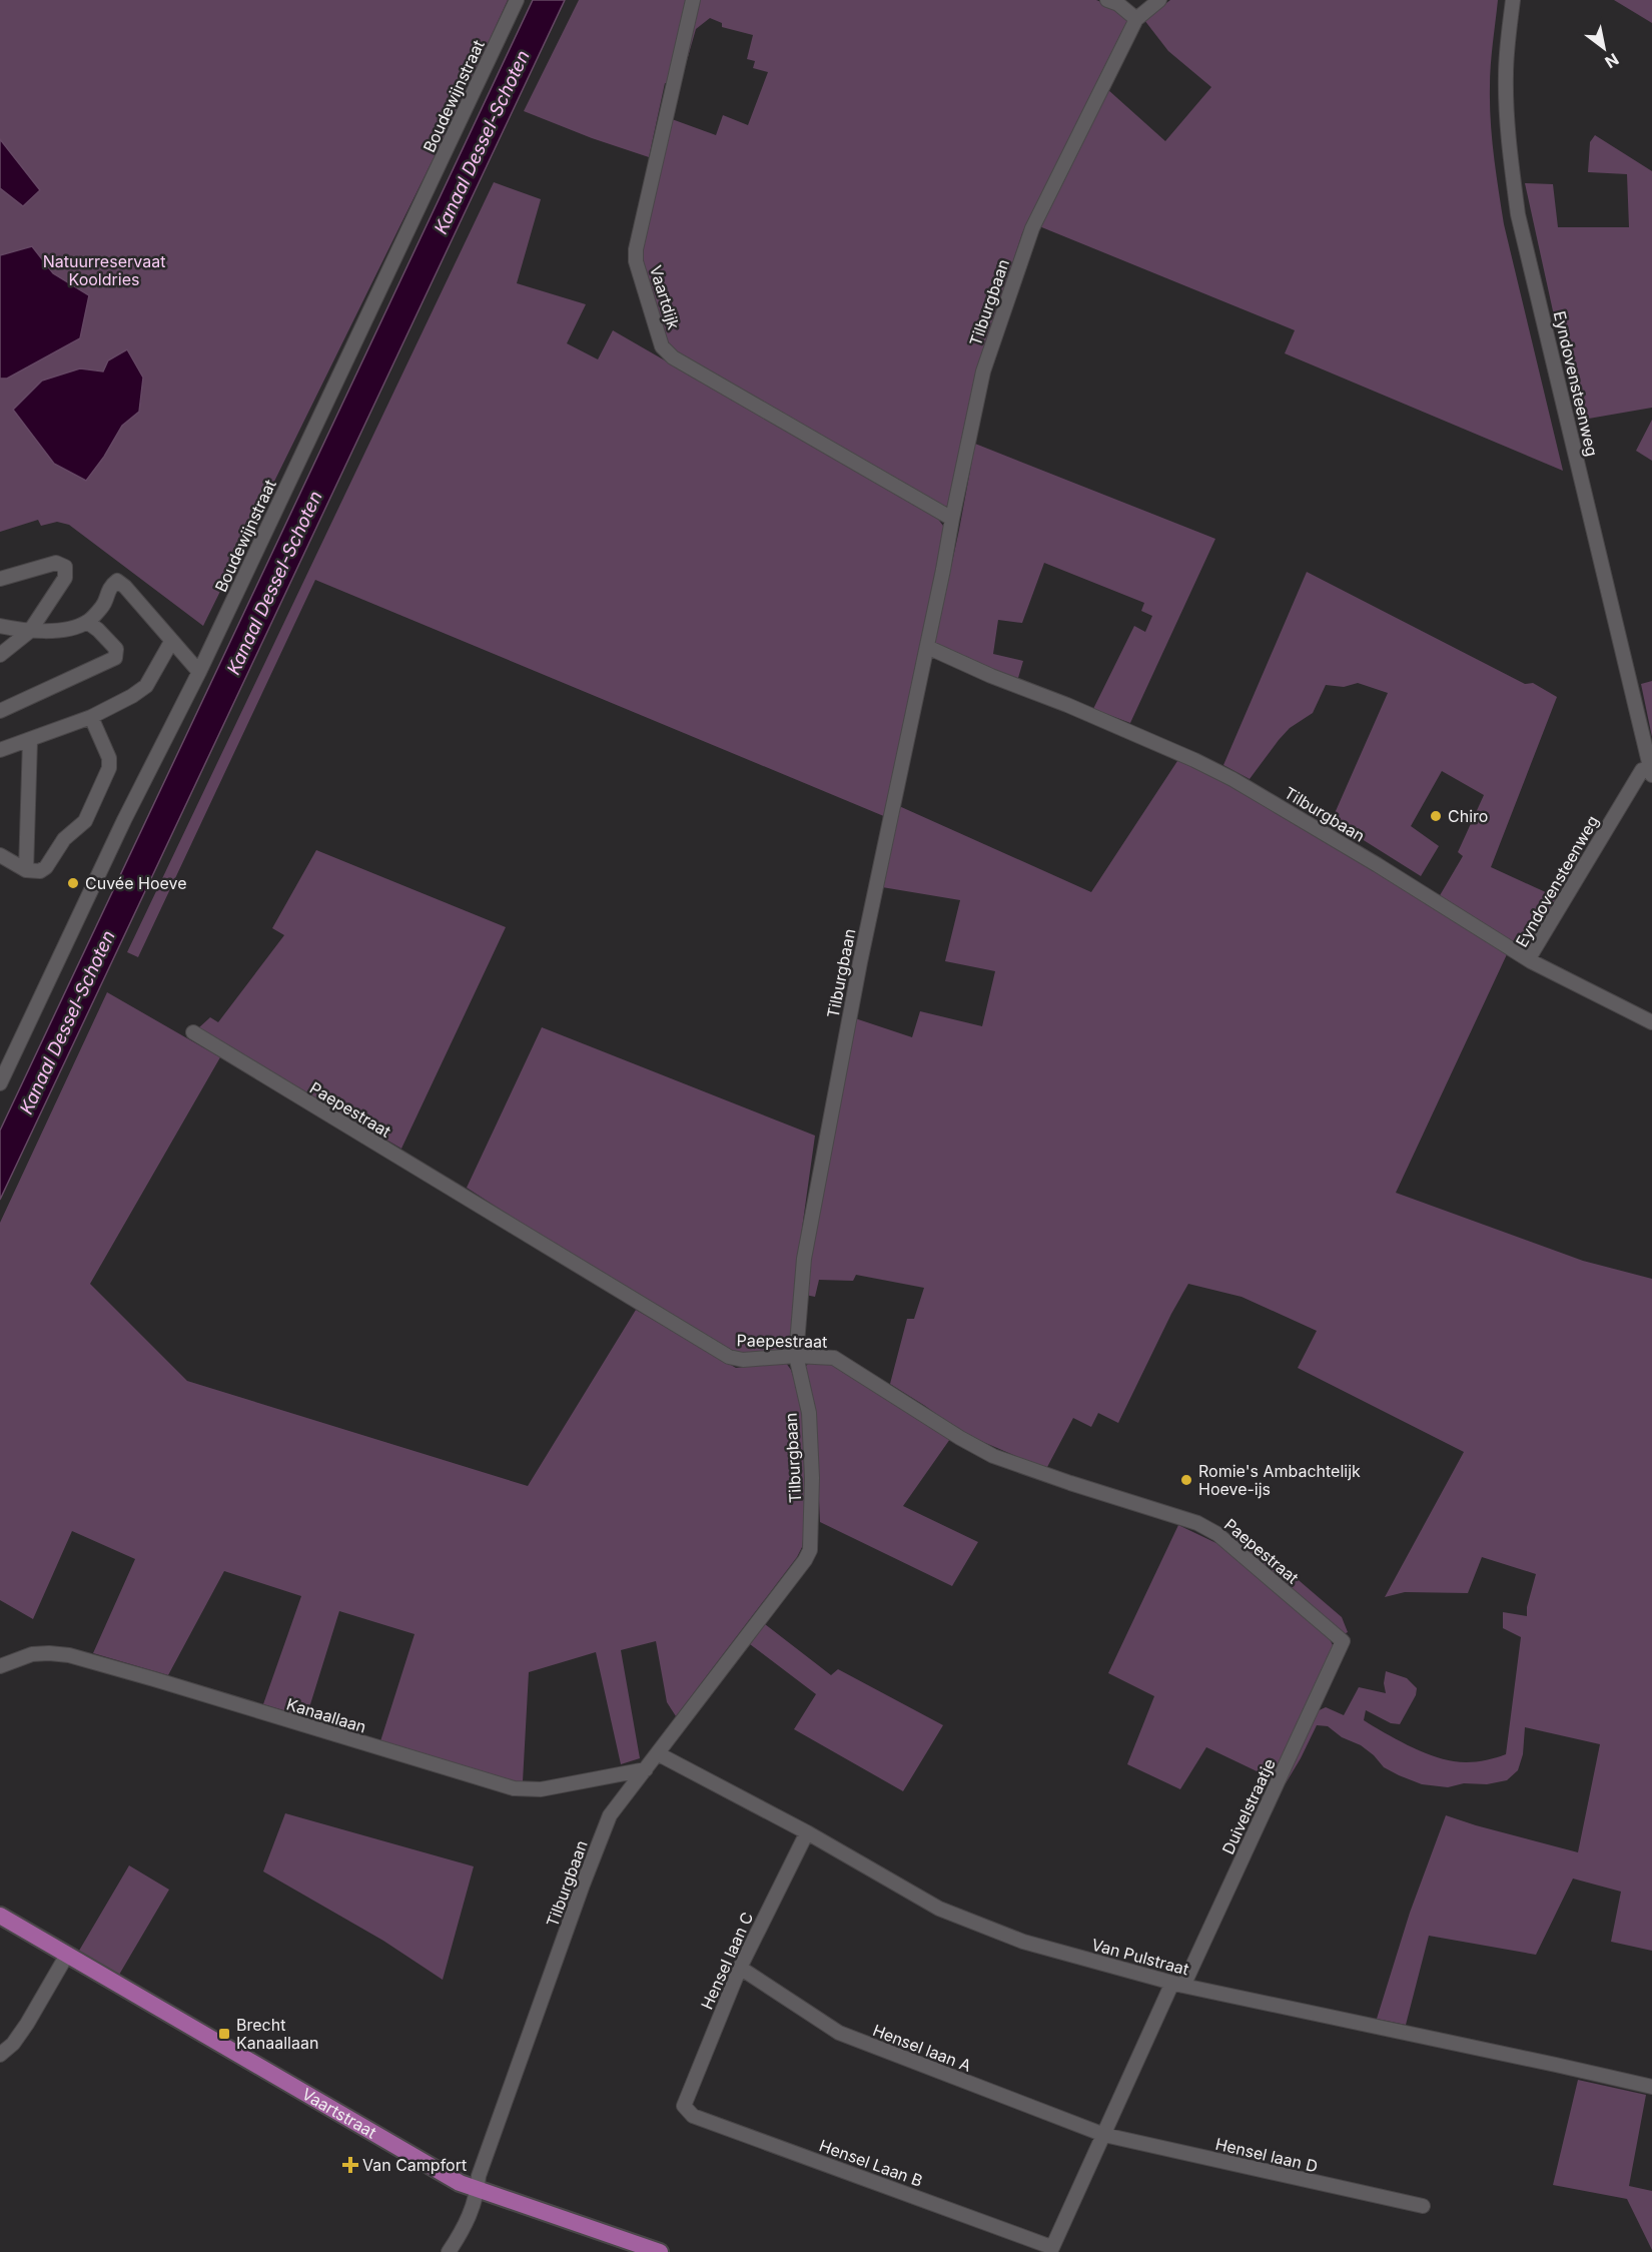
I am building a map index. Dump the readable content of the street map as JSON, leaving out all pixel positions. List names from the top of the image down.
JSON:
{
  "streets": {
    "main road": ["Vaartstraat"],
    "street": [
      "Boudewijnstraat",
      "Vaartdijk",
      "Tilburgbaan",
      "Eyndovensteenweg",
      "Paepestraat",
      "Kanaallaan",
      "Duivelstraatje",
      "Van Pulstraat",
      "Hensel laan C",
      "Hensel laan A",
      "Hensel laan D",
      "Hensel Laan B"
    ]
  },
  "crossings": [
    ["Vaartdijk", "Tilburgbaan"],
    ["Tilburgbaan", "Eyndovensteenweg"],
    ["Tilburgbaan", "Paepestraat"],
    ["Tilburgbaan", "Kanaallaan"],
    ["Tilburgbaan", "Van Pulstraat"],
    ["Tilburgbaan", "Vaartstraat"],
    ["Paepestraat", "Duivelstraatje"],
    ["Duivelstraatje", "Van Pulstraat"],
    ["Duivelstraatje", "Hensel laan A"],
    ["Duivelstraatje", "Hensel laan D"],
    ["Duivelstraatje", "Hensel Laan B"],
    ["Van Pulstraat", "Hensel laan C"],
    ["Hensel laan C", "Hensel laan A"],
    ["Hensel laan C", "Hensel Laan B"],
    ["Hensel laan A", "Hensel laan D"]
  ],
  "water": ["Kanaal Dessel-Schoten"],
  "parks": ["Natuurreservaat Kooldries"],
  "places": {
    "other": ["Chiro", "Cuvée Hoeve", "Romie's Ambachtelijk Hoeve-ijs"],
    "transit": ["Brecht Kanaallaan"],
    "health": ["Van Campfort"]
  },
  "north": "bottom right"
}
